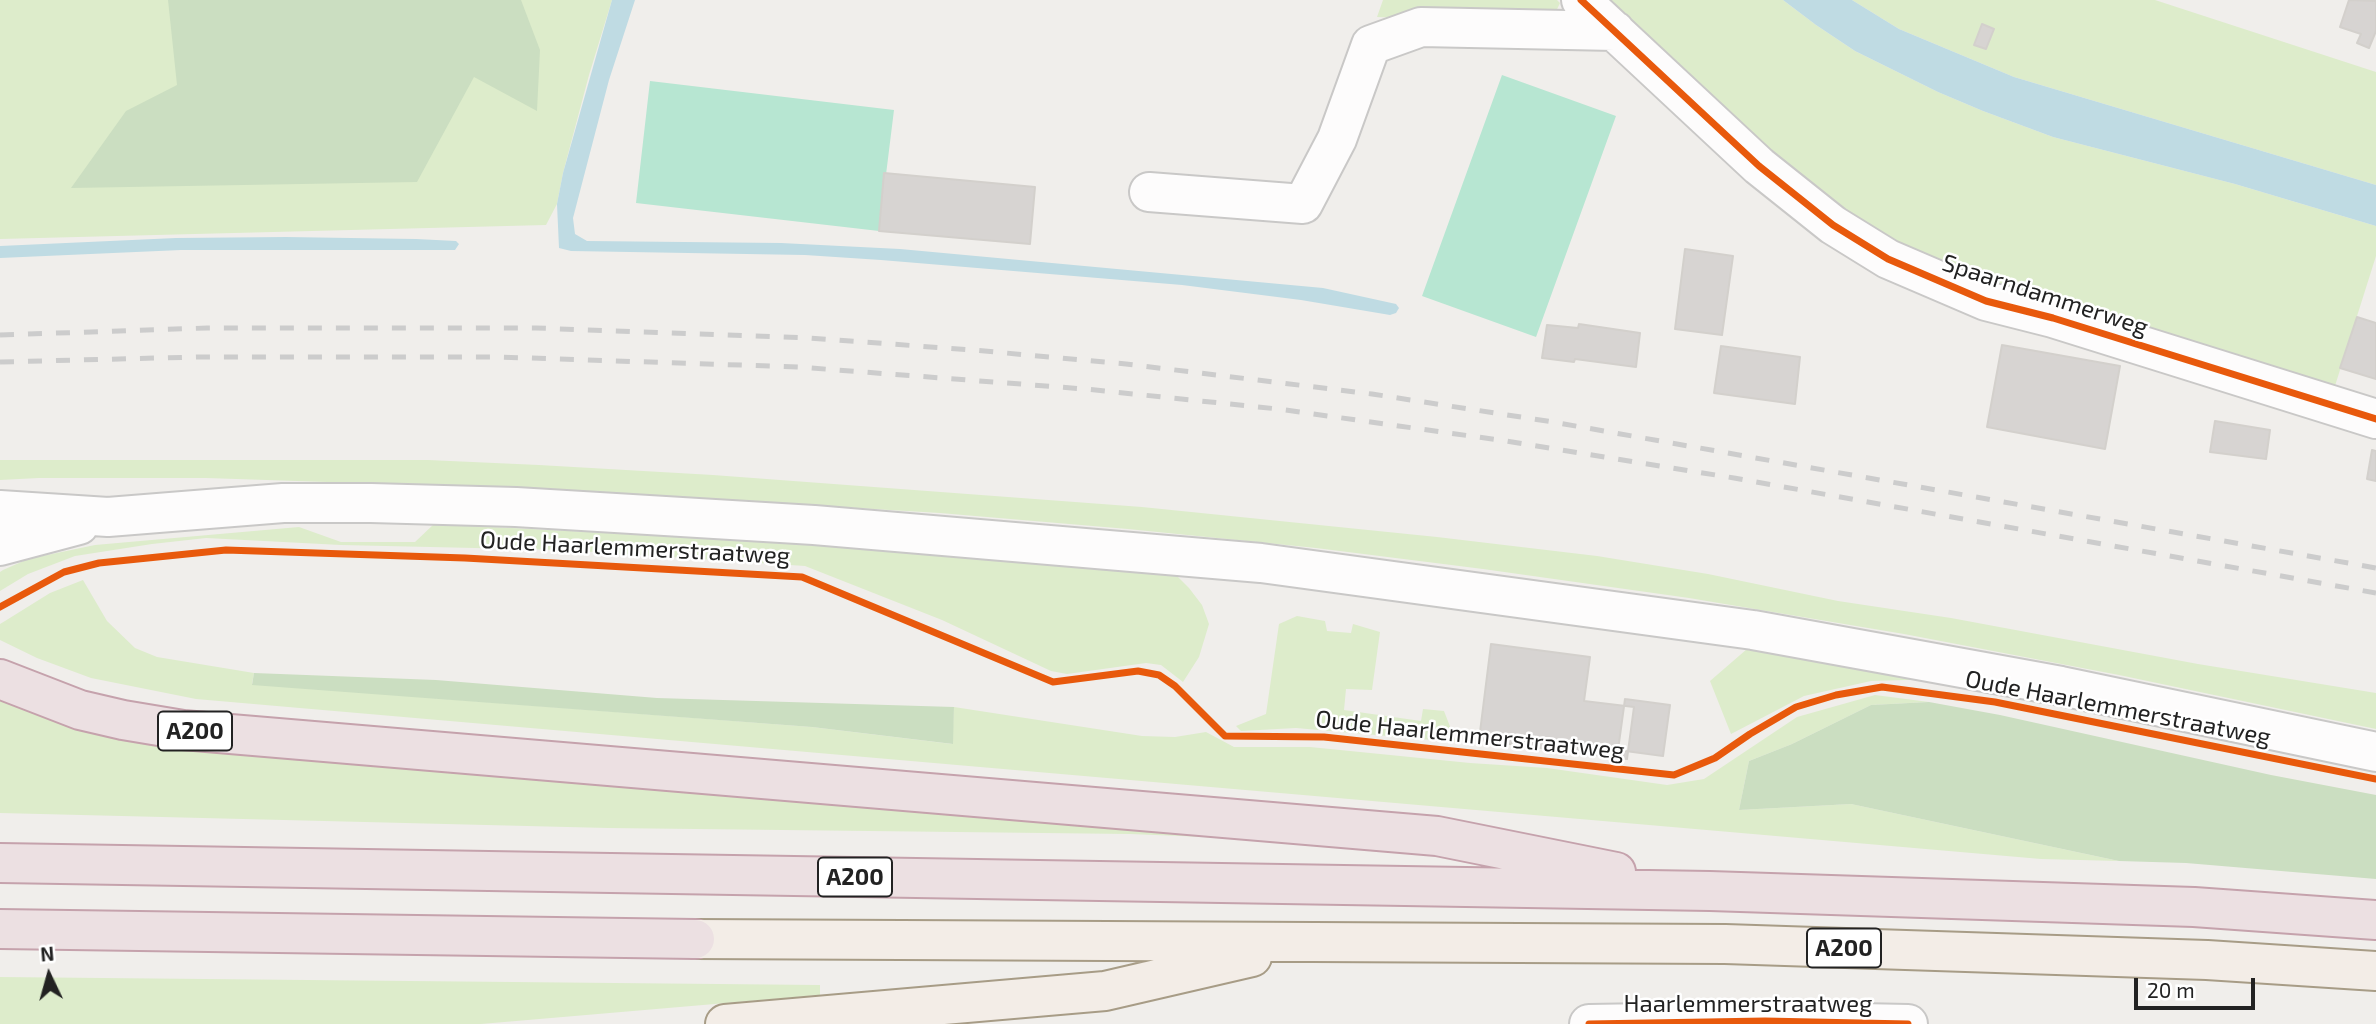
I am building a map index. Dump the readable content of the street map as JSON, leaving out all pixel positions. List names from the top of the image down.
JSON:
{
  "streets": {
    "highway": ["A200"],
    "street": ["Spaarndammerweg", "Oude Haarlemmerstraatweg", "Haarlemmerstraatweg"]
  },
  "scale_bar": "20 m",
  "north": "top"
}
